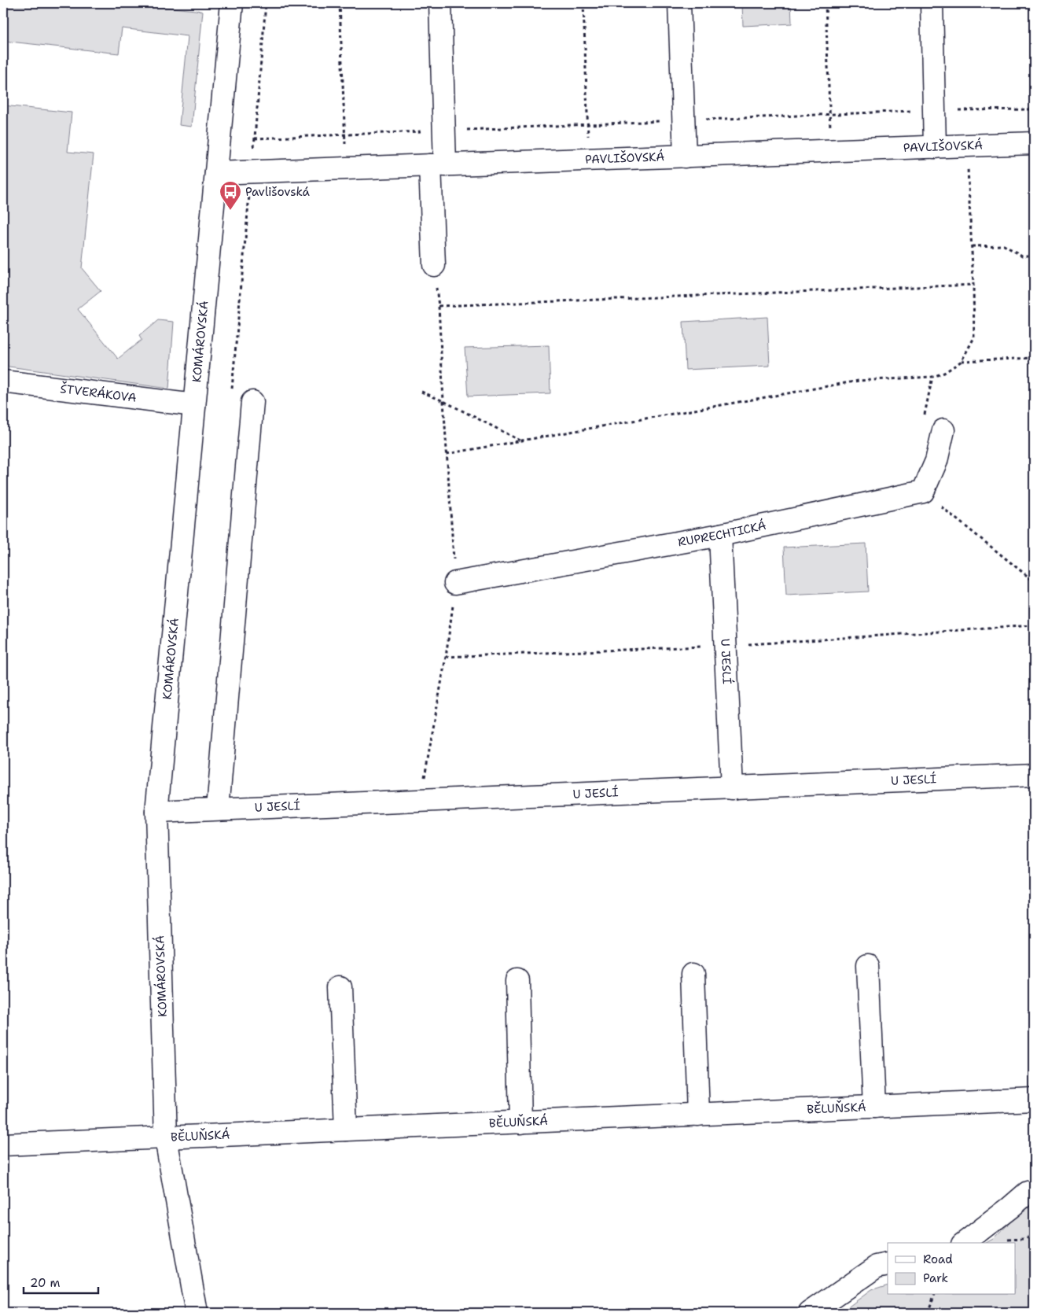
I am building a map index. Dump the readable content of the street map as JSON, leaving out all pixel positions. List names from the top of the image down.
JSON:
{
  "streets": {
    "street": [
      "PAVLIŠOVSKÁ",
      "KOMÁROVSKÁ",
      "ŠTVERÁKOVA",
      "RUPRECHTICKÁ",
      "U JESLÍ",
      "BĚLUŇSKÁ"
    ]
  },
  "crossings": [
    ["PAVLIŠOVSKÁ", "KOMÁROVSKÁ"],
    ["KOMÁROVSKÁ", "ŠTVERÁKOVA"],
    ["KOMÁROVSKÁ", "U JESLÍ"],
    ["KOMÁROVSKÁ", "BĚLUŇSKÁ"],
    ["RUPRECHTICKÁ", "U JESLÍ"]
  ],
  "places": {
    "bus stop": ["Pavlišovská"]
  },
  "legend": ["Road", "Park"],
  "scale_bar": "20 m"
}
